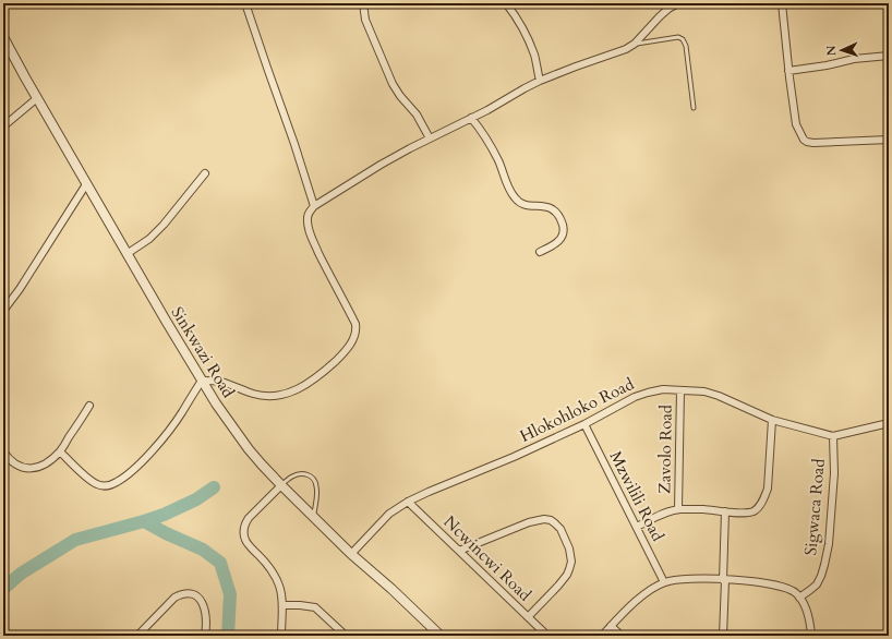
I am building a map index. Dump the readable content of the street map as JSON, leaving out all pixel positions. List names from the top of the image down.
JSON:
{
  "streets": {
    "street": [
      "Sinkwazi Road",
      "Hlokohloko Road",
      "Zavolo Road",
      "Mzwilili Road",
      "Sigwaca Road",
      "Ncwincwi Road"
    ]
  },
  "crossings": [
    ["Sinkwazi Road", "Hlokohloko Road"],
    ["Hlokohloko Road", "Zavolo Road"],
    ["Hlokohloko Road", "Mzwilili Road"],
    ["Hlokohloko Road", "Sigwaca Road"],
    ["Hlokohloko Road", "Ncwincwi Road"]
  ],
  "north": "left"
}
